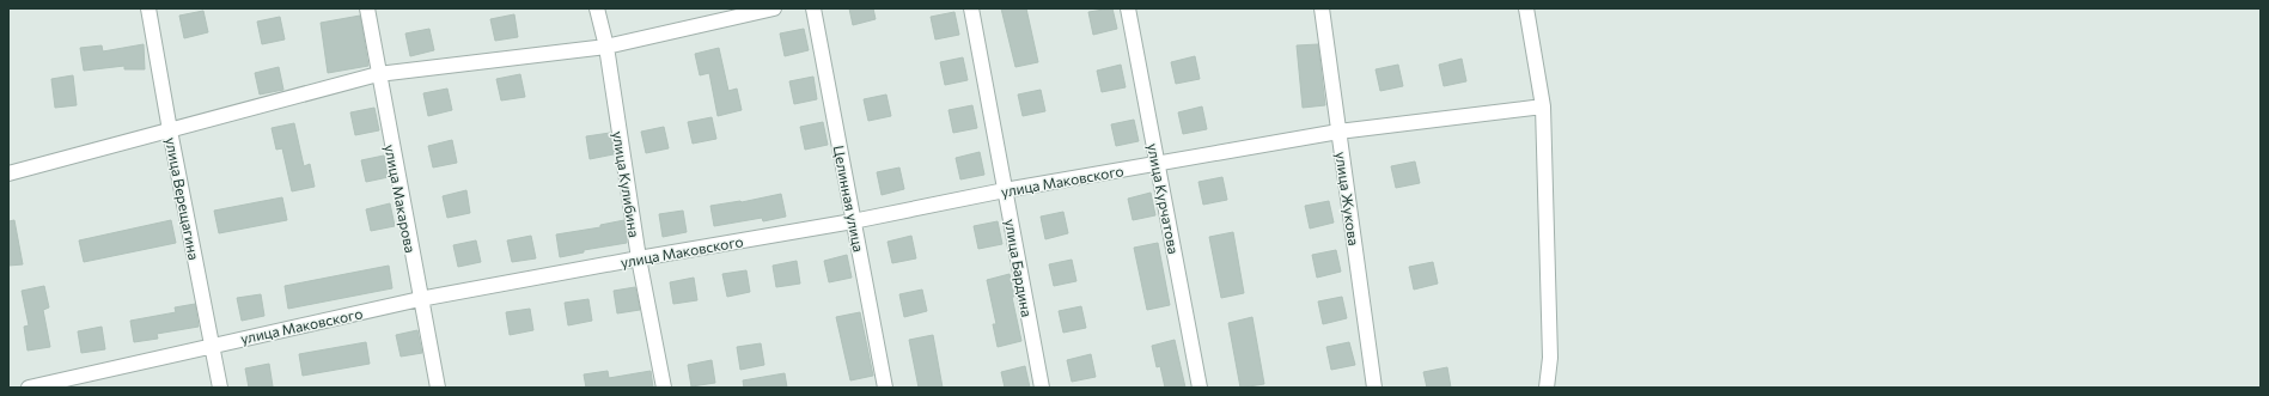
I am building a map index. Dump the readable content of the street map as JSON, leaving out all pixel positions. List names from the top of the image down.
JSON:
{
  "streets": {
    "street": [
      "улица Маковского",
      "улица Кулибина",
      "улица Верещагина",
      "улица Макарова",
      "Целинная улица",
      "улица Курчатова",
      "улица Жукова",
      "улица Бардина"
    ]
  },
  "crossings": [
    ["улица Маковского", "улица Кулибина"],
    ["улица Маковского", "улица Верещагина"],
    ["улица Маковского", "улица Макарова"],
    ["улица Маковского", "Целинная улица"],
    ["улица Маковского", "улица Курчатова"],
    ["улица Маковского", "улица Жукова"],
    ["улица Маковского", "улица Бардина"]
  ]
}
